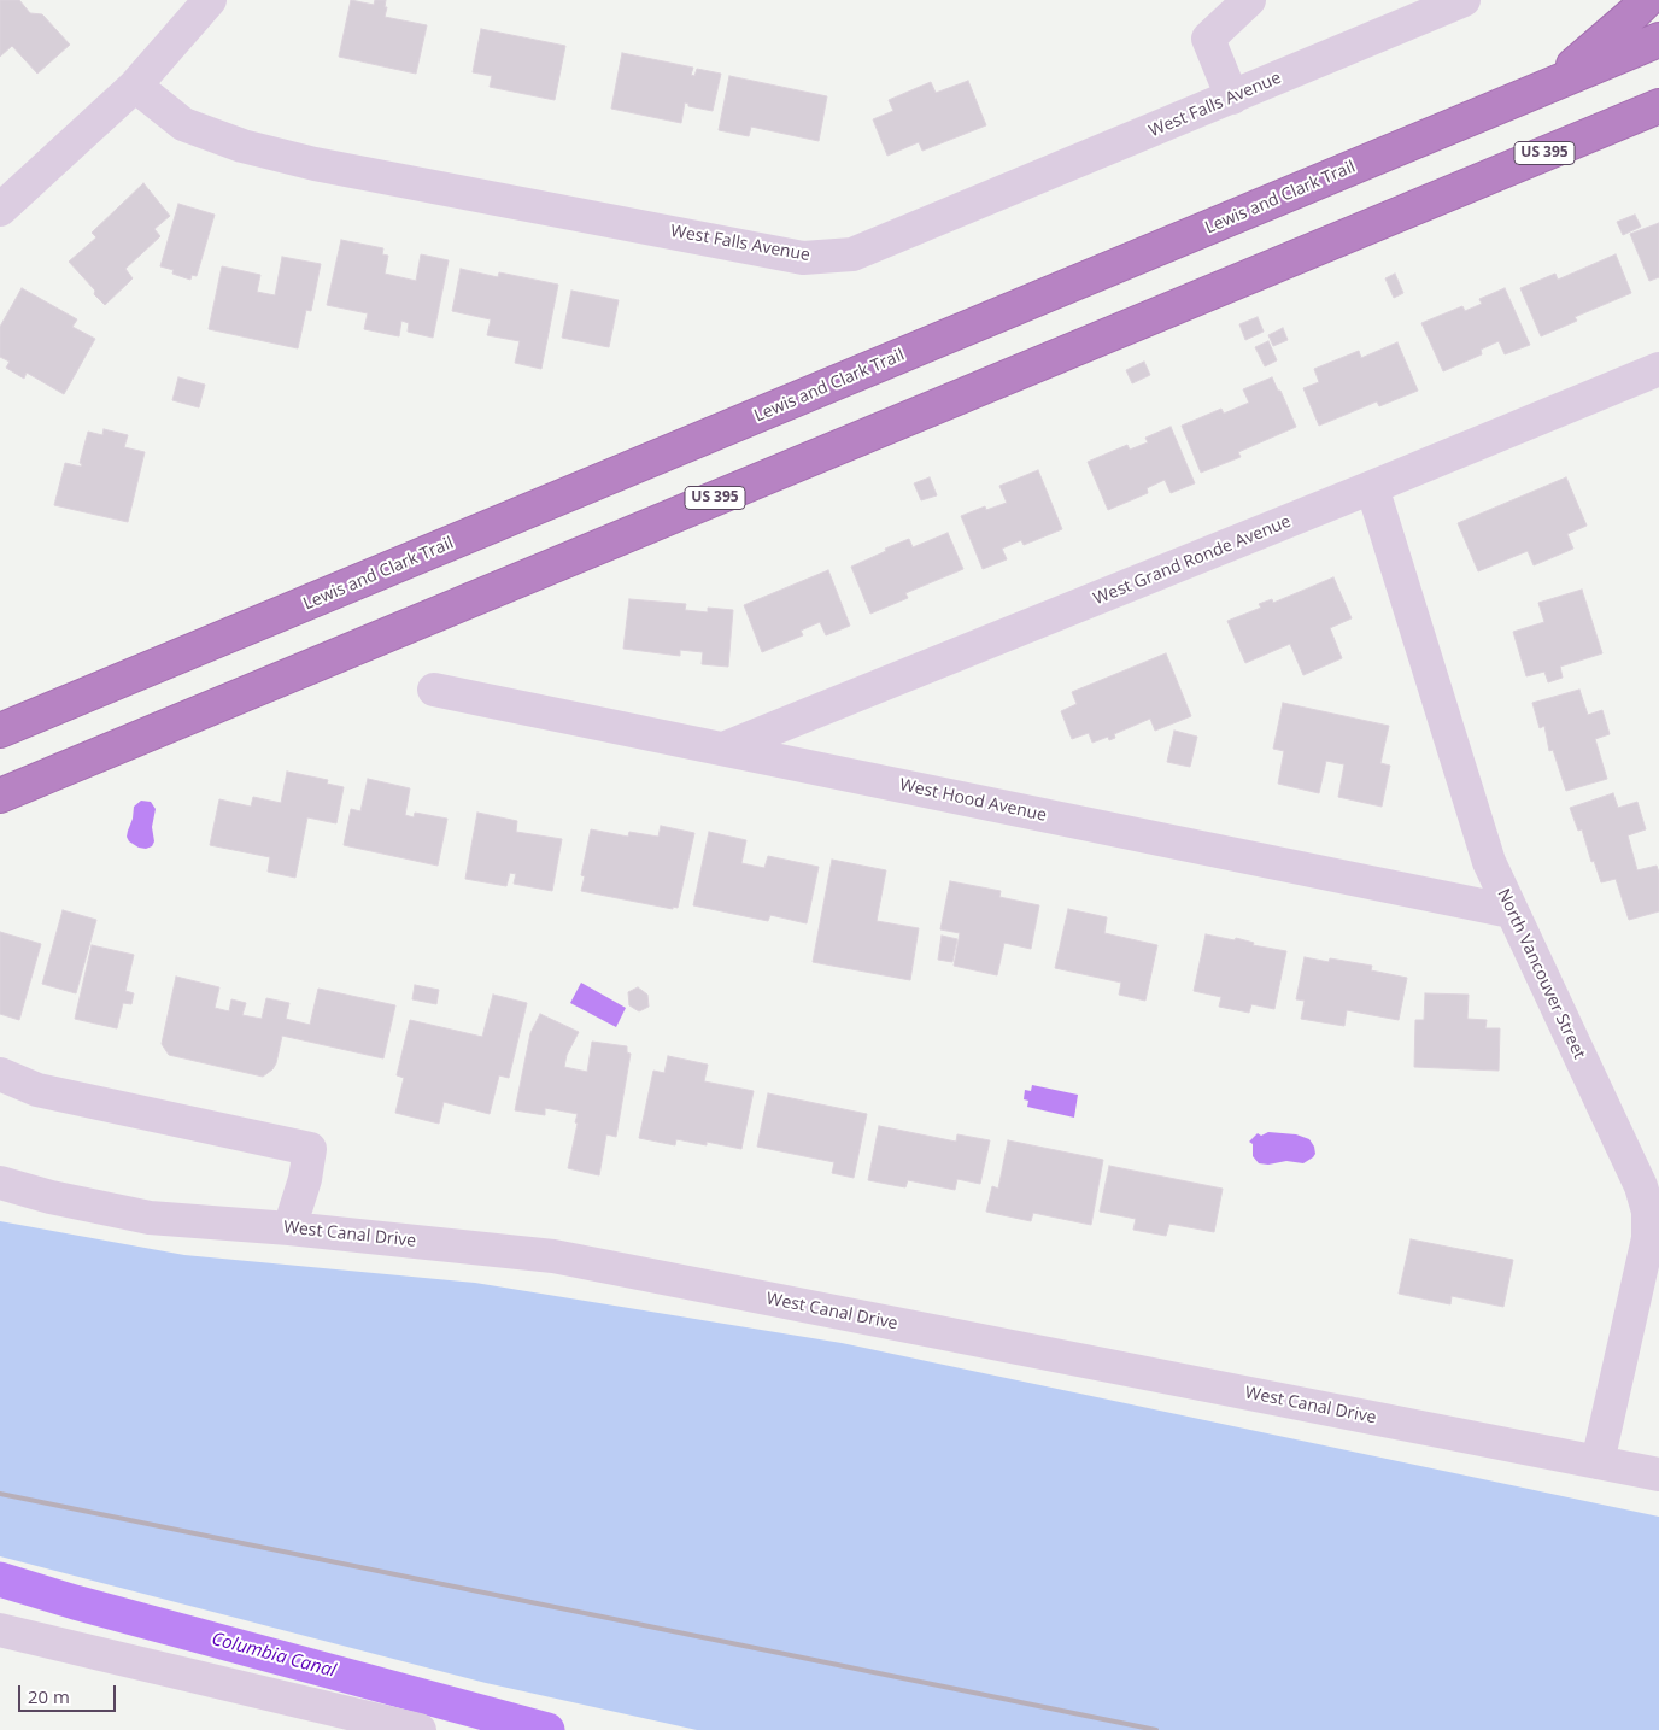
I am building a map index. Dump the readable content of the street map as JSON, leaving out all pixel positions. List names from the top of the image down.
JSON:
{
  "streets": {
    "highway": ["US 395", "Lewis and Clark Trail"],
    "street": [
      "West Falls Avenue",
      "West Grand Ronde Avenue",
      "West Hood Avenue",
      "North Vancouver Street",
      "West Canal Drive"
    ]
  },
  "crossings": [
    ["West Grand Ronde Avenue", "West Hood Avenue"],
    ["West Grand Ronde Avenue", "North Vancouver Street"],
    ["West Hood Avenue", "North Vancouver Street"],
    ["North Vancouver Street", "West Canal Drive"]
  ],
  "water": ["Columbia Canal"],
  "scale_bar": "20 m"
}
